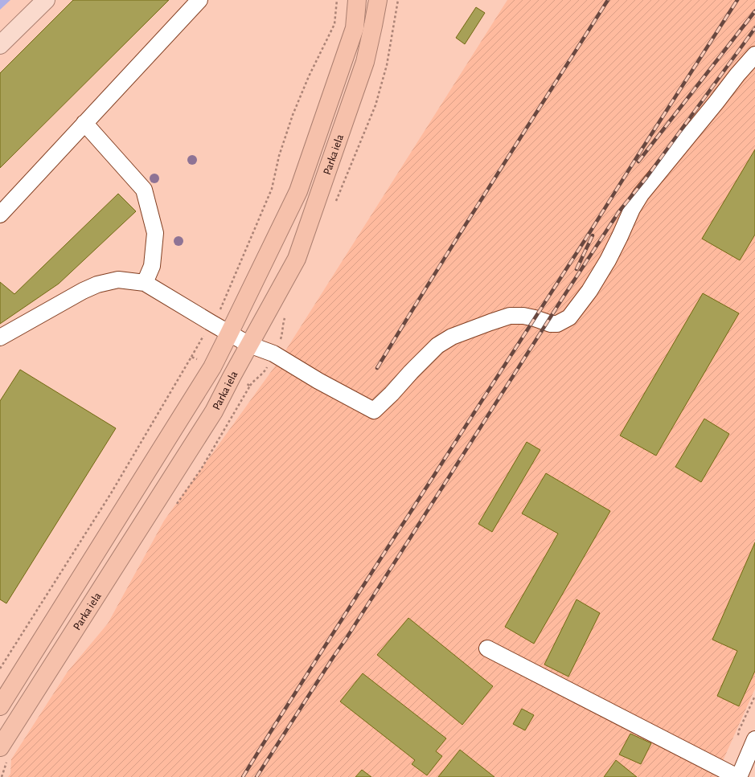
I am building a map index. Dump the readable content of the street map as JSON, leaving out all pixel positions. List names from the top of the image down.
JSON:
{
  "streets": {
    "highway": ["Parka iela"]
  }
}
